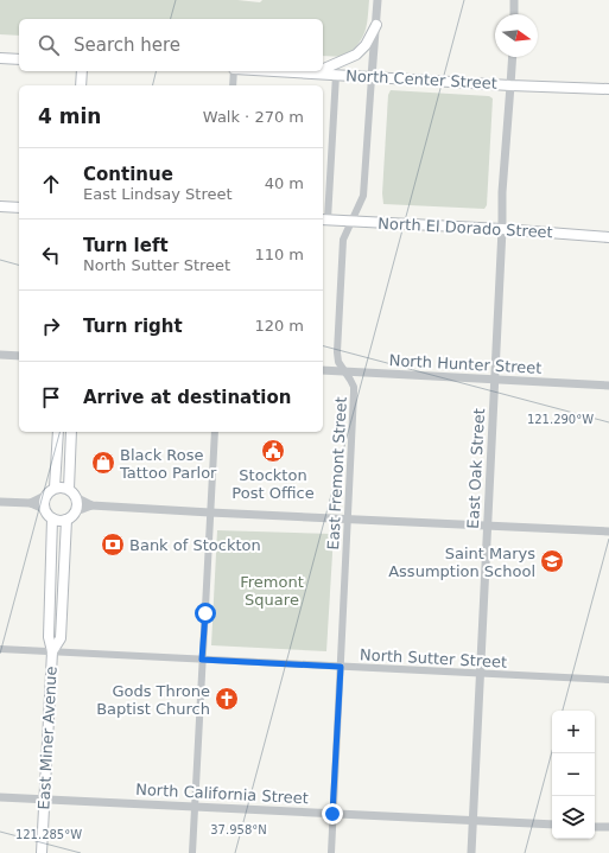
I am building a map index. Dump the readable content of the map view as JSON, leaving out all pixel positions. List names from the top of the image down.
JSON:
{
  "streets": {
    "main road": ["North Center Street", "North El Dorado Street", "East Miner Avenue"],
    "street": [
      "North Hunter Street",
      "East Oak Street",
      "East Fremont Street",
      "North Sutter Street",
      "North California Street"
    ]
  },
  "crossings": [
    ["North Center Street", "East Oak Street"],
    ["North Center Street", "East Fremont Street"],
    ["North El Dorado Street", "East Oak Street"],
    ["North El Dorado Street", "East Fremont Street"],
    ["North Hunter Street", "East Oak Street"],
    ["North Hunter Street", "East Fremont Street"],
    ["East Oak Street", "North Sutter Street"],
    ["East Oak Street", "North California Street"],
    ["East Fremont Street", "North Sutter Street"],
    ["East Fremont Street", "North California Street"],
    ["North Sutter Street", "East Miner Avenue"],
    ["East Miner Avenue", "North California Street"]
  ],
  "parks": ["Fremont Square"],
  "places": {
    "public building": ["Stockton Post Office"],
    "shop": ["Black Rose Tattoo Parlor"],
    "bank": ["Bank of Stockton"],
    "school or university": ["Saint Marys Assumption School"],
    "church": ["Gods Throne Baptist Church"]
  },
  "north": "right",
  "page": {
    "search": "Search here",
    "heading": ["4 min", "Walk · 270 m"],
    "list": [
      ["Continue", "East Lindsay Street", "40 m"],
      ["Turn left", "North Sutter Street", "110 m"],
      ["Turn right", "120 m"],
      "Arrive at destination"
    ],
    "map_buttons": ["+", "−"]
  },
  "coordinates": ["121.290°W", "37.958°N", "121.285°W"]
}
